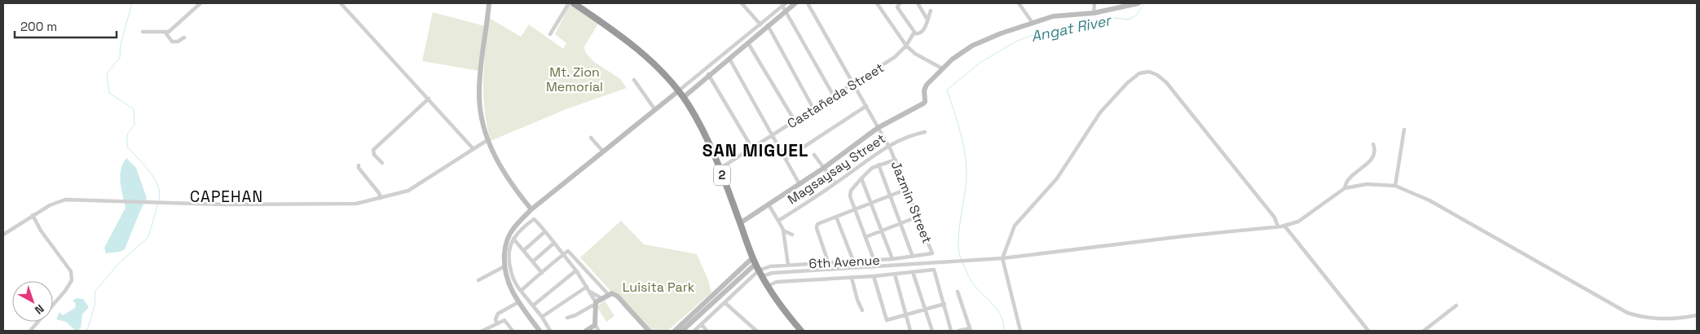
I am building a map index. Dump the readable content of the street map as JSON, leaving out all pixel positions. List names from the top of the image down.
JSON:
{
  "streets": {
    "highway": ["2"],
    "street": [
      "Castañeda Street",
      "Magsaysay Street",
      "Jazmin Street",
      "6th Avenue"
    ]
  },
  "crossings": [
    ["Castañeda Street", "2"],
    ["Castañeda Street", "Jazmin Street"],
    ["Magsaysay Street", "Jazmin Street"],
    ["2", "6th Avenue"],
    ["Jazmin Street", "6th Avenue"]
  ],
  "districts": ["SAN MIGUEL", "CAPEHAN"],
  "water": ["Angat River"],
  "parks": ["Mt. Zion Memorial", "Luisita Park"],
  "scale_bar": "200 m",
  "north": "bottom right"
}
